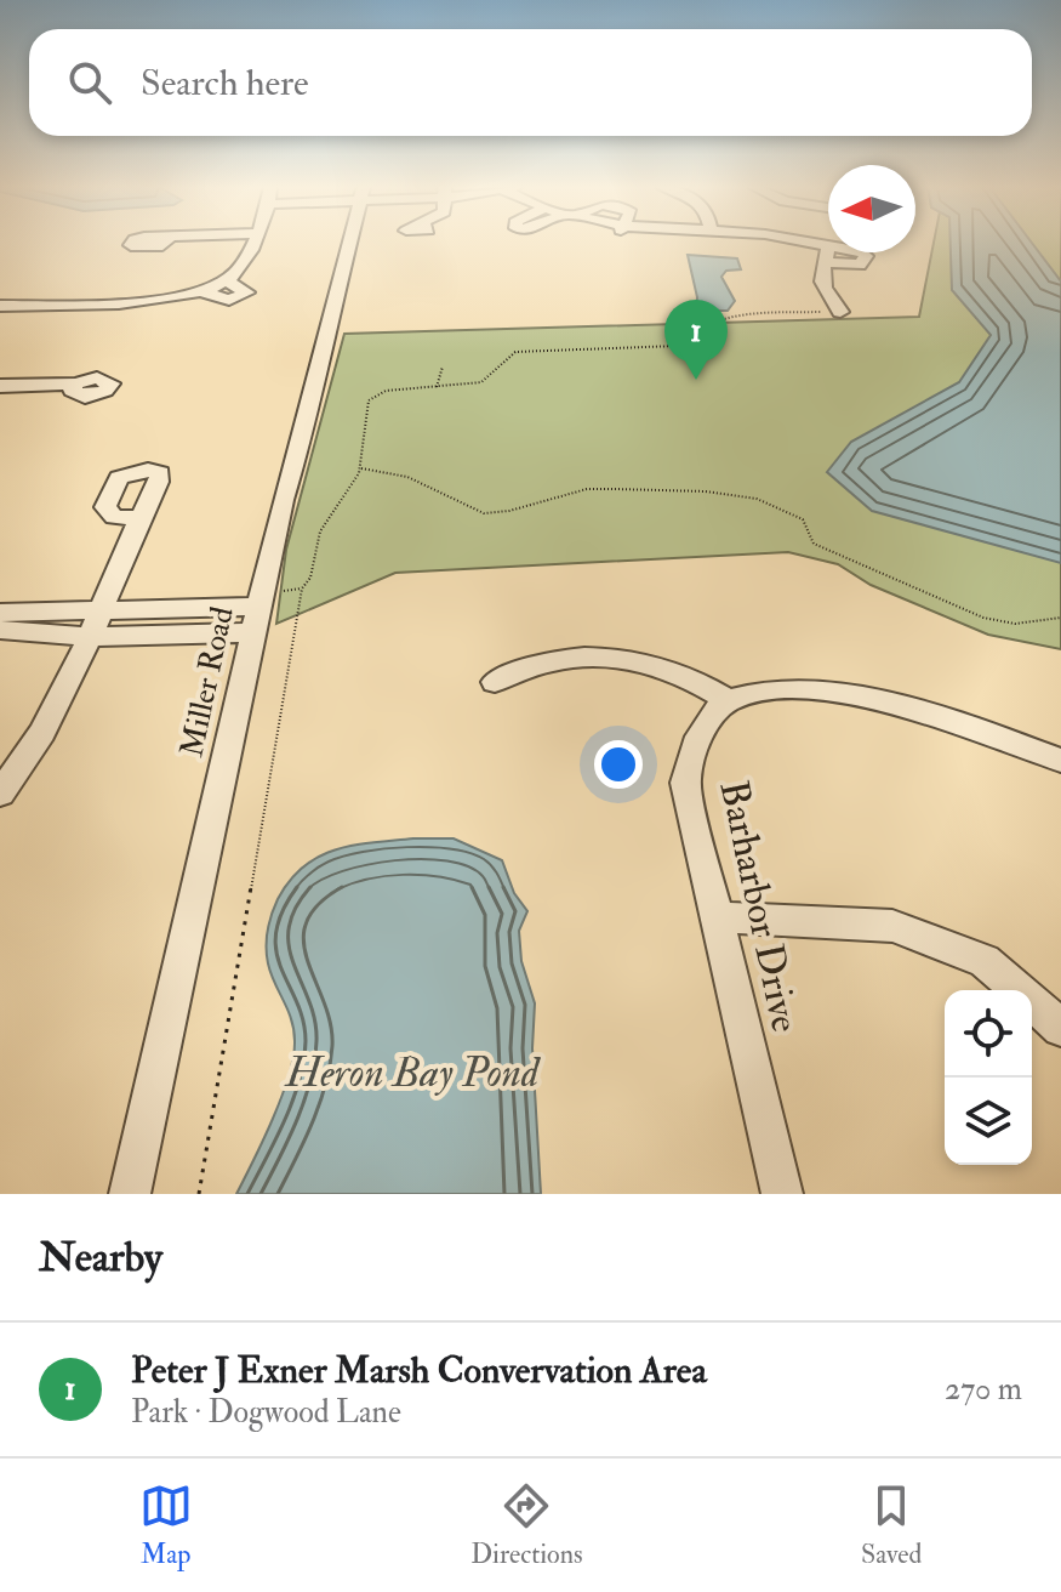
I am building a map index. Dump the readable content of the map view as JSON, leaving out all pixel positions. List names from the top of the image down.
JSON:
{
  "streets": {
    "street": ["Miller Road", "Barharbor Drive"]
  },
  "water": ["Heron Bay Pond"],
  "north": "left",
  "page": {
    "search": "Search here",
    "pins": "1",
    "heading": "Nearby",
    "list": [
      {
        "mark": "1",
        "name": "Peter J Exner Marsh Convervation Area",
        "note": "Park · Dogwood Lane",
        "value": "270 m"
      }
    ],
    "nav": ["Map", "Directions", "Saved"]
  }
}
